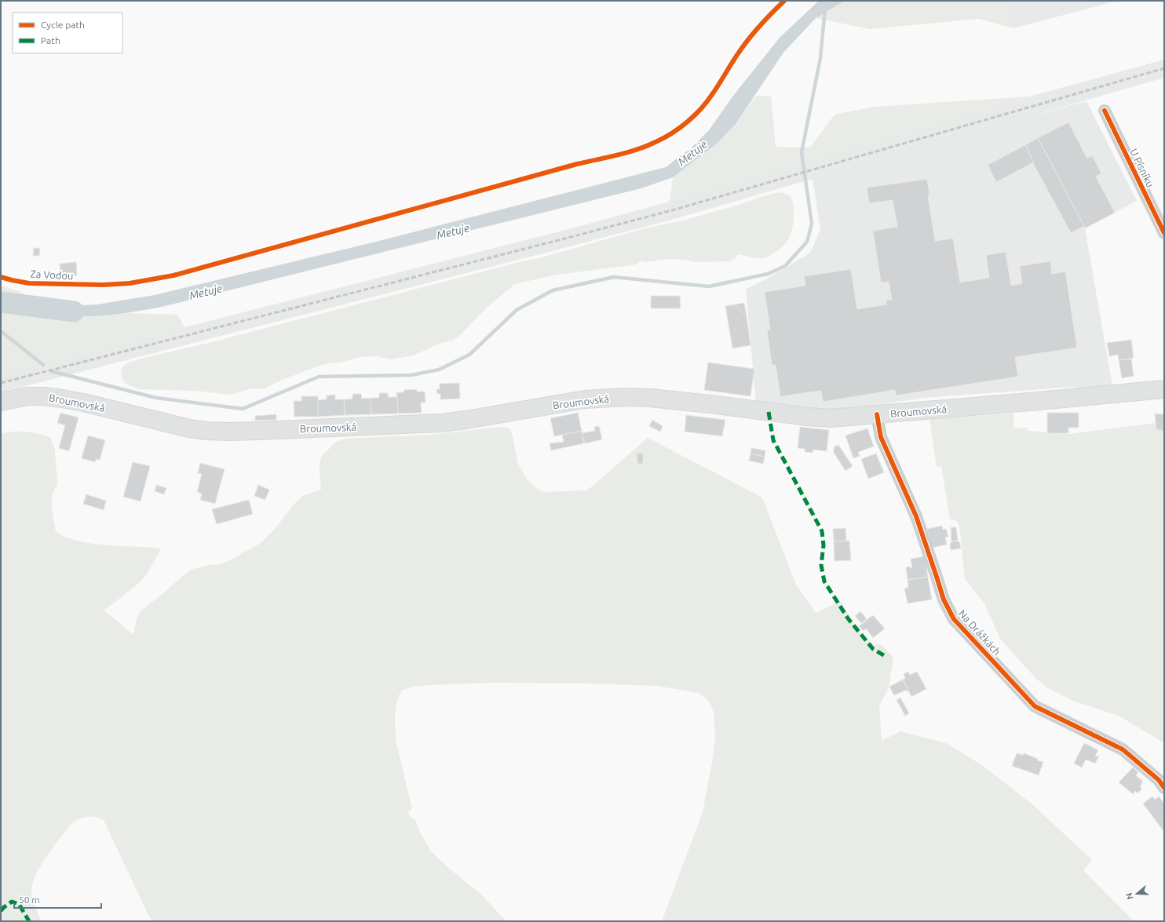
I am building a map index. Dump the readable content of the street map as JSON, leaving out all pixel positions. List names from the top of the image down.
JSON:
{
  "streets": {
    "main road": ["Broumovská"],
    "street": ["U Písníku", "Na Drážkách"],
    "cycle path": ["Za Vodou"]
  },
  "crossings": [
    ["Broumovská", "Na Drážkách"]
  ],
  "water": ["Metuje"],
  "legend": ["Cycle path", "Path"],
  "scale_bar": "50 m",
  "north": "left"
}
